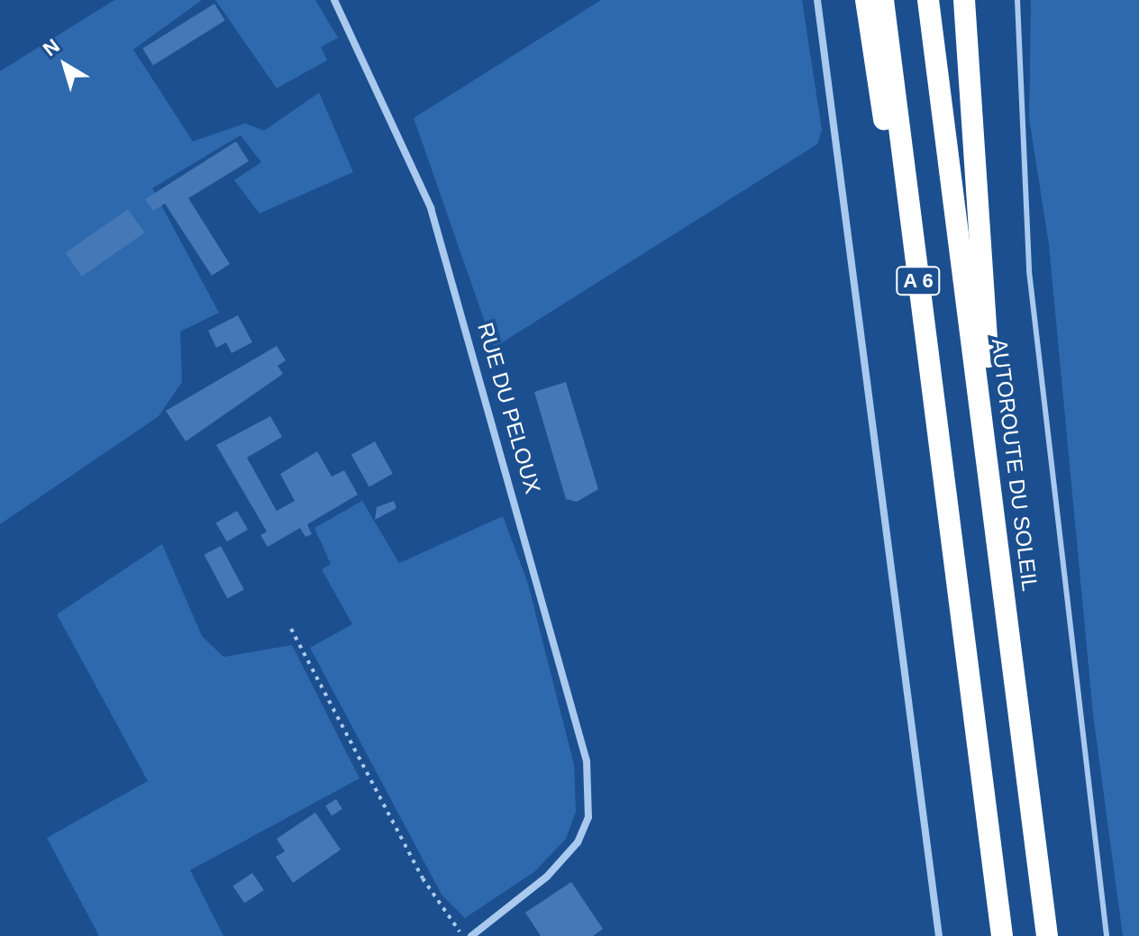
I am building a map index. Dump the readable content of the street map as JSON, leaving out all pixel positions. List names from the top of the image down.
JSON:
{
  "streets": {
    "highway": ["A 6", "AUTOROUTE DU SOLEIL"],
    "street": ["RUE DU PELOUX"]
  },
  "north": "top left"
}
